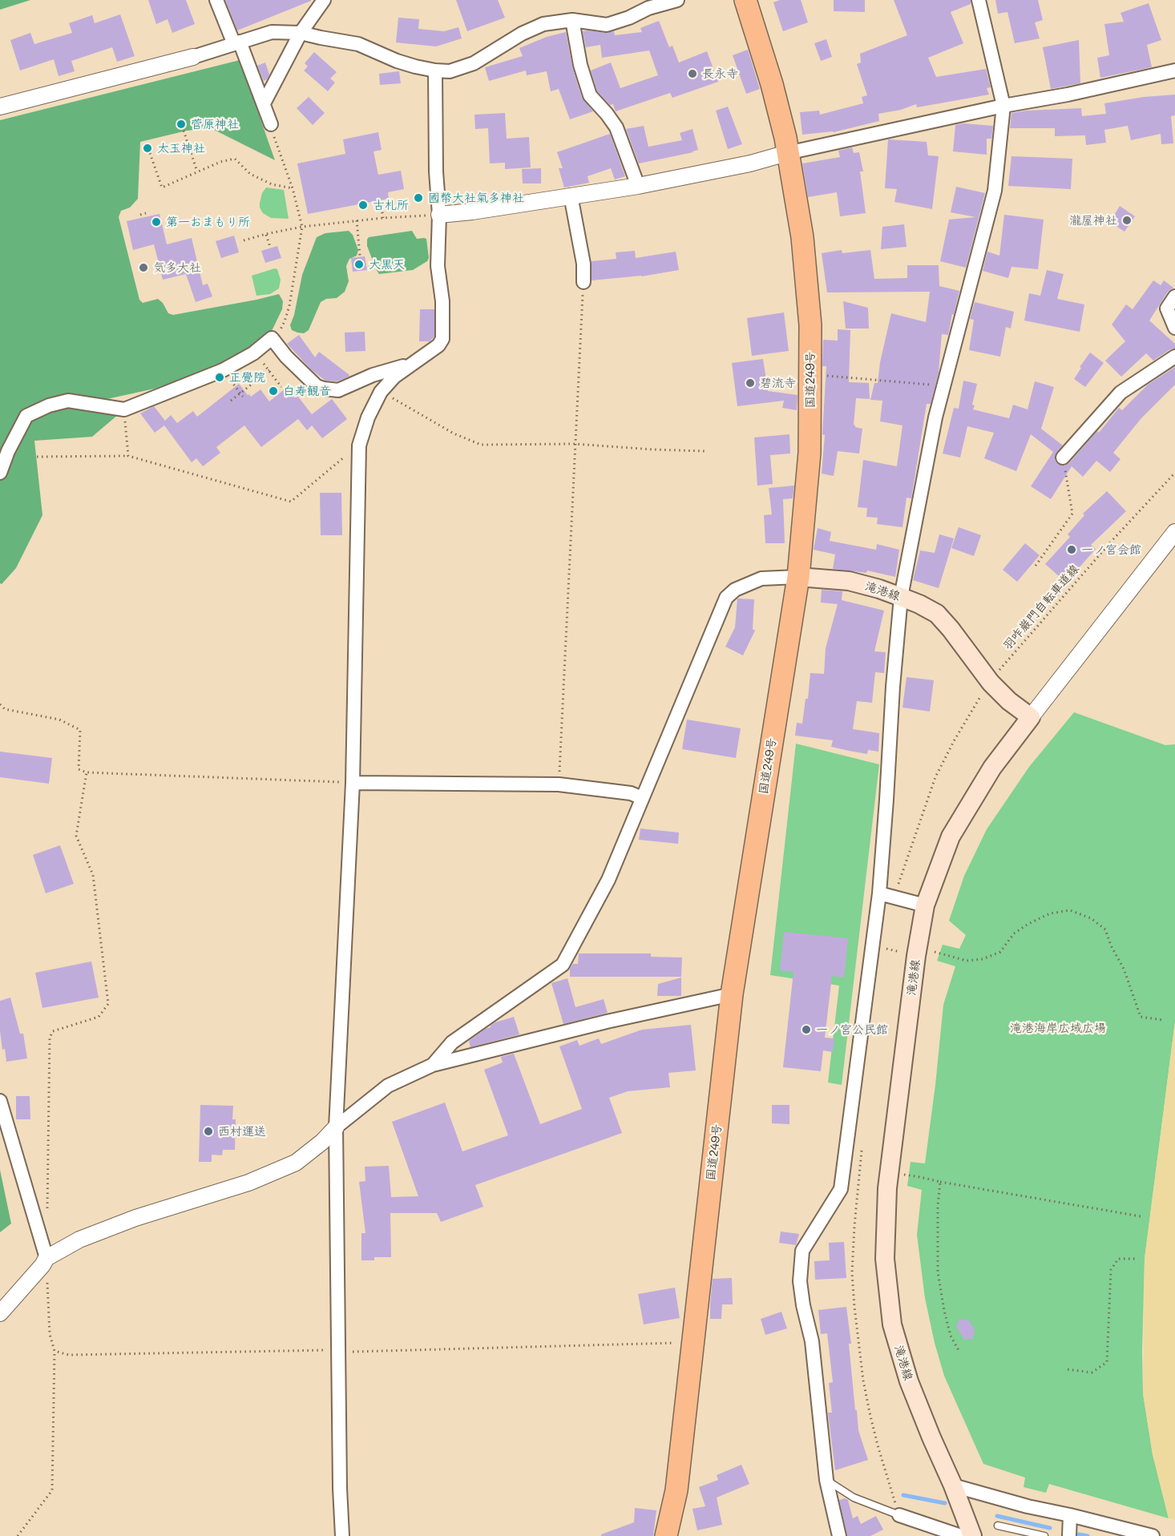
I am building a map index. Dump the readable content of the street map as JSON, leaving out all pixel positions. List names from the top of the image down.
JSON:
{
  "streets": {
    "highway": ["国道249号"],
    "main road": ["滝港線"],
    "path": ["羽咋巌門自転車道線"]
  },
  "crossings": [
    ["国道249号", "滝港線"]
  ],
  "parks": ["滝港海岸広域広場"],
  "places": [
    "長永寺",
    "菅原神社",
    "太玉神社",
    "國幣大社氣多神社",
    "古札所",
    "瀧屋神社",
    "第一おまもり所",
    "大黒天",
    "気多大社",
    "正覺院",
    "碧流寺",
    "白寿観音",
    "一ノ宮会館",
    "一ノ宮公民館",
    "西村運送"
  ]
}
